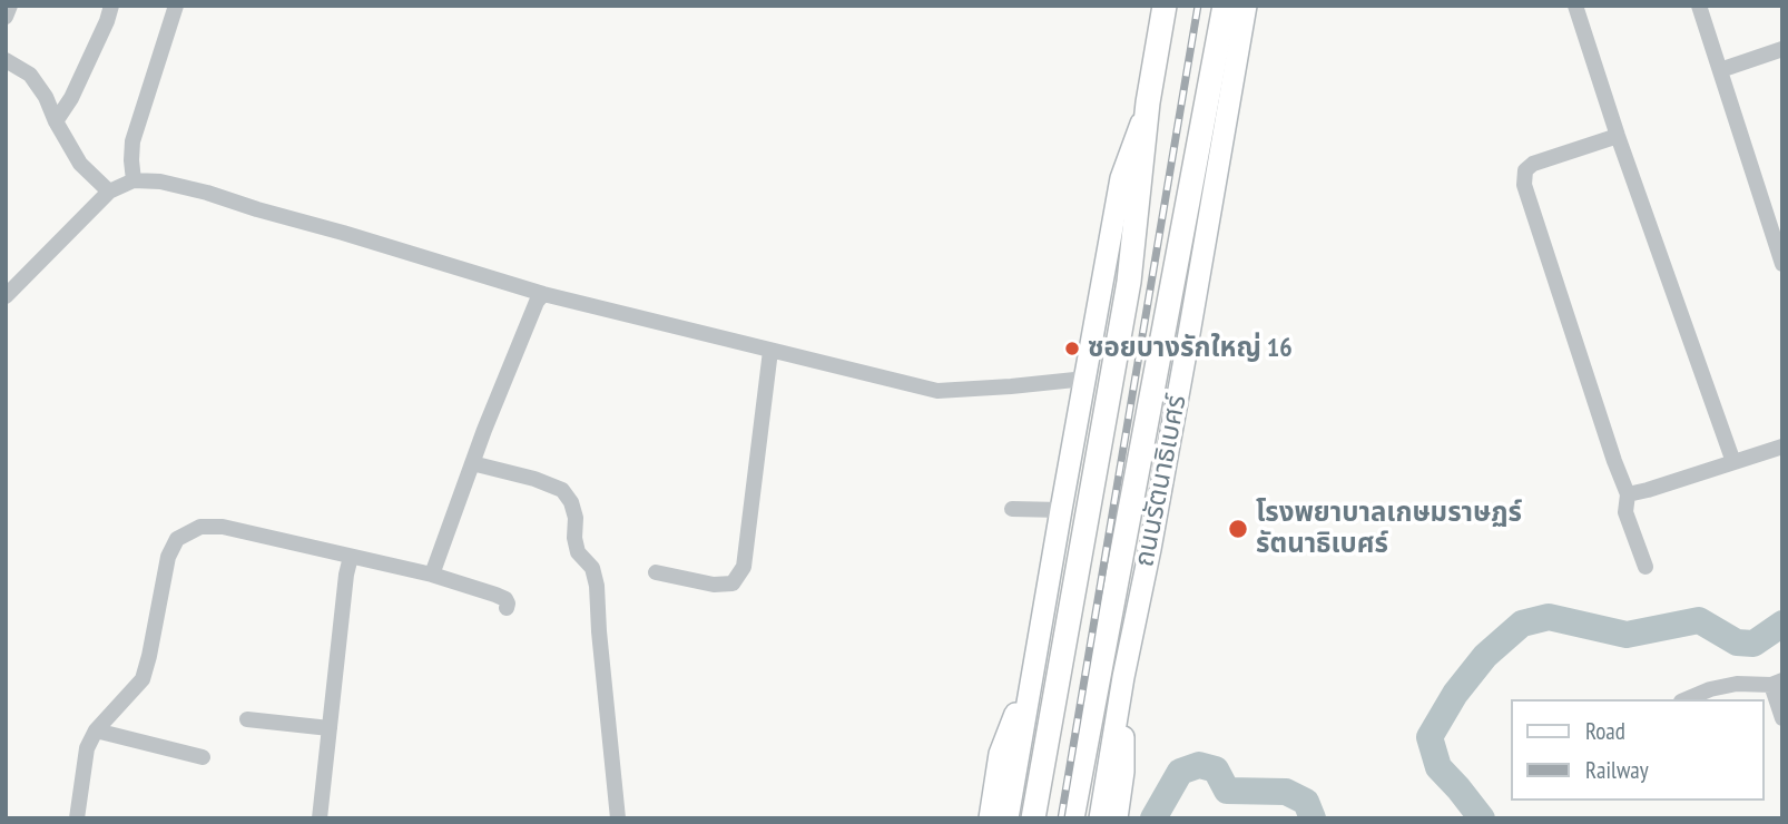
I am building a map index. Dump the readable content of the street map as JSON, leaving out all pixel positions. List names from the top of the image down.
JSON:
{
  "streets": {
    "main road": ["ถนนรัตนาธิเบศร์"]
  },
  "places": ["ซอยบางรักใหญ่ 16", "โรงพยาบาลเกษมราษฏร์ รัตนาธิเบศร์"],
  "legend": ["Road", "Railway"]
}
